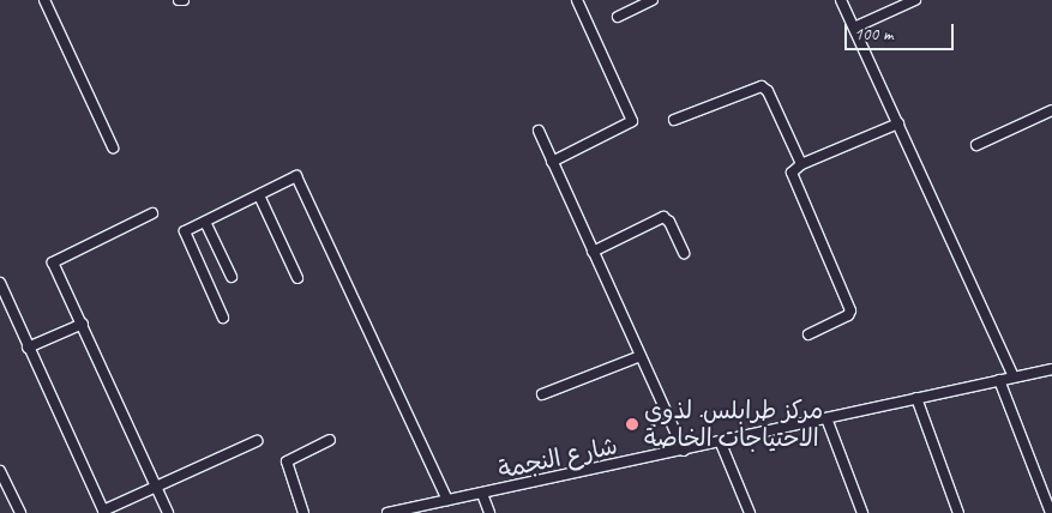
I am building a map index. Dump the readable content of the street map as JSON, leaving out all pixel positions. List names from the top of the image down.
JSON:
{
  "streets": {
    "street": ["شارع النجمة"]
  },
  "places": ["مركز طرابلس. لذوي الاحتياجات الخاصة"],
  "scale_bar": "100 m"
}
